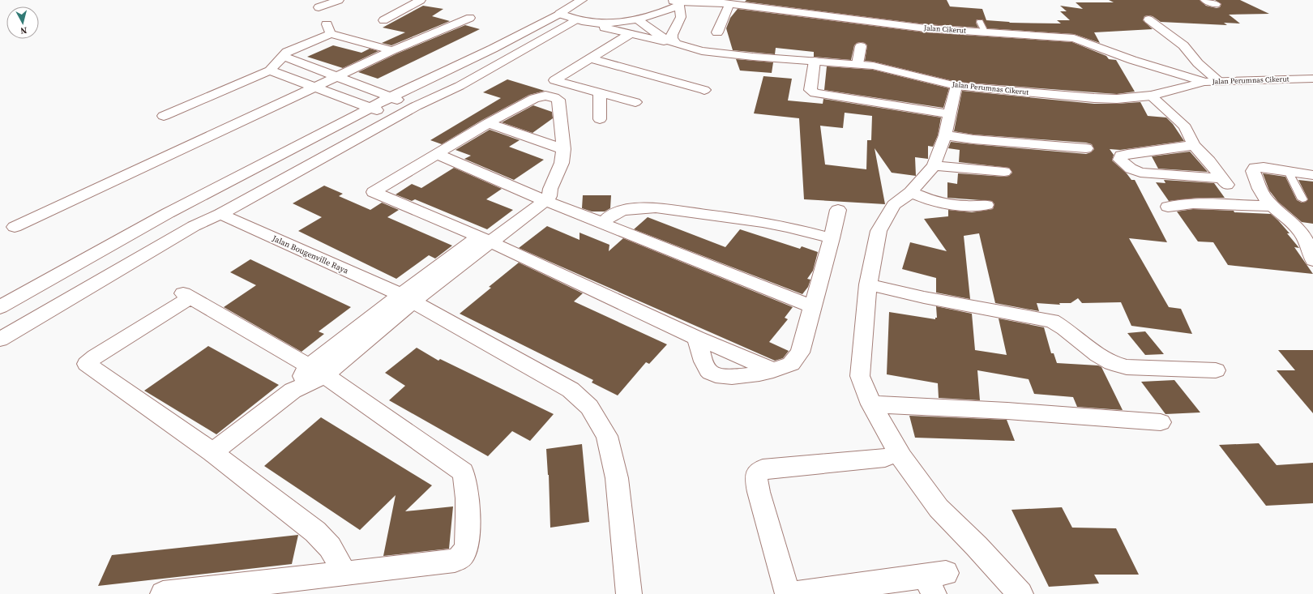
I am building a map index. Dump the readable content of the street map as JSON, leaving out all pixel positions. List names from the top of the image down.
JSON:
{
  "streets": {
    "street": ["Jalan Cikerut", "Jalan Perumnas Cikerut", "Jalan Bougenville Raya"]
  },
  "crossings": [
    ["Jalan Cikerut", "Jalan Perumnas Cikerut"]
  ],
  "north": "bottom"
}
